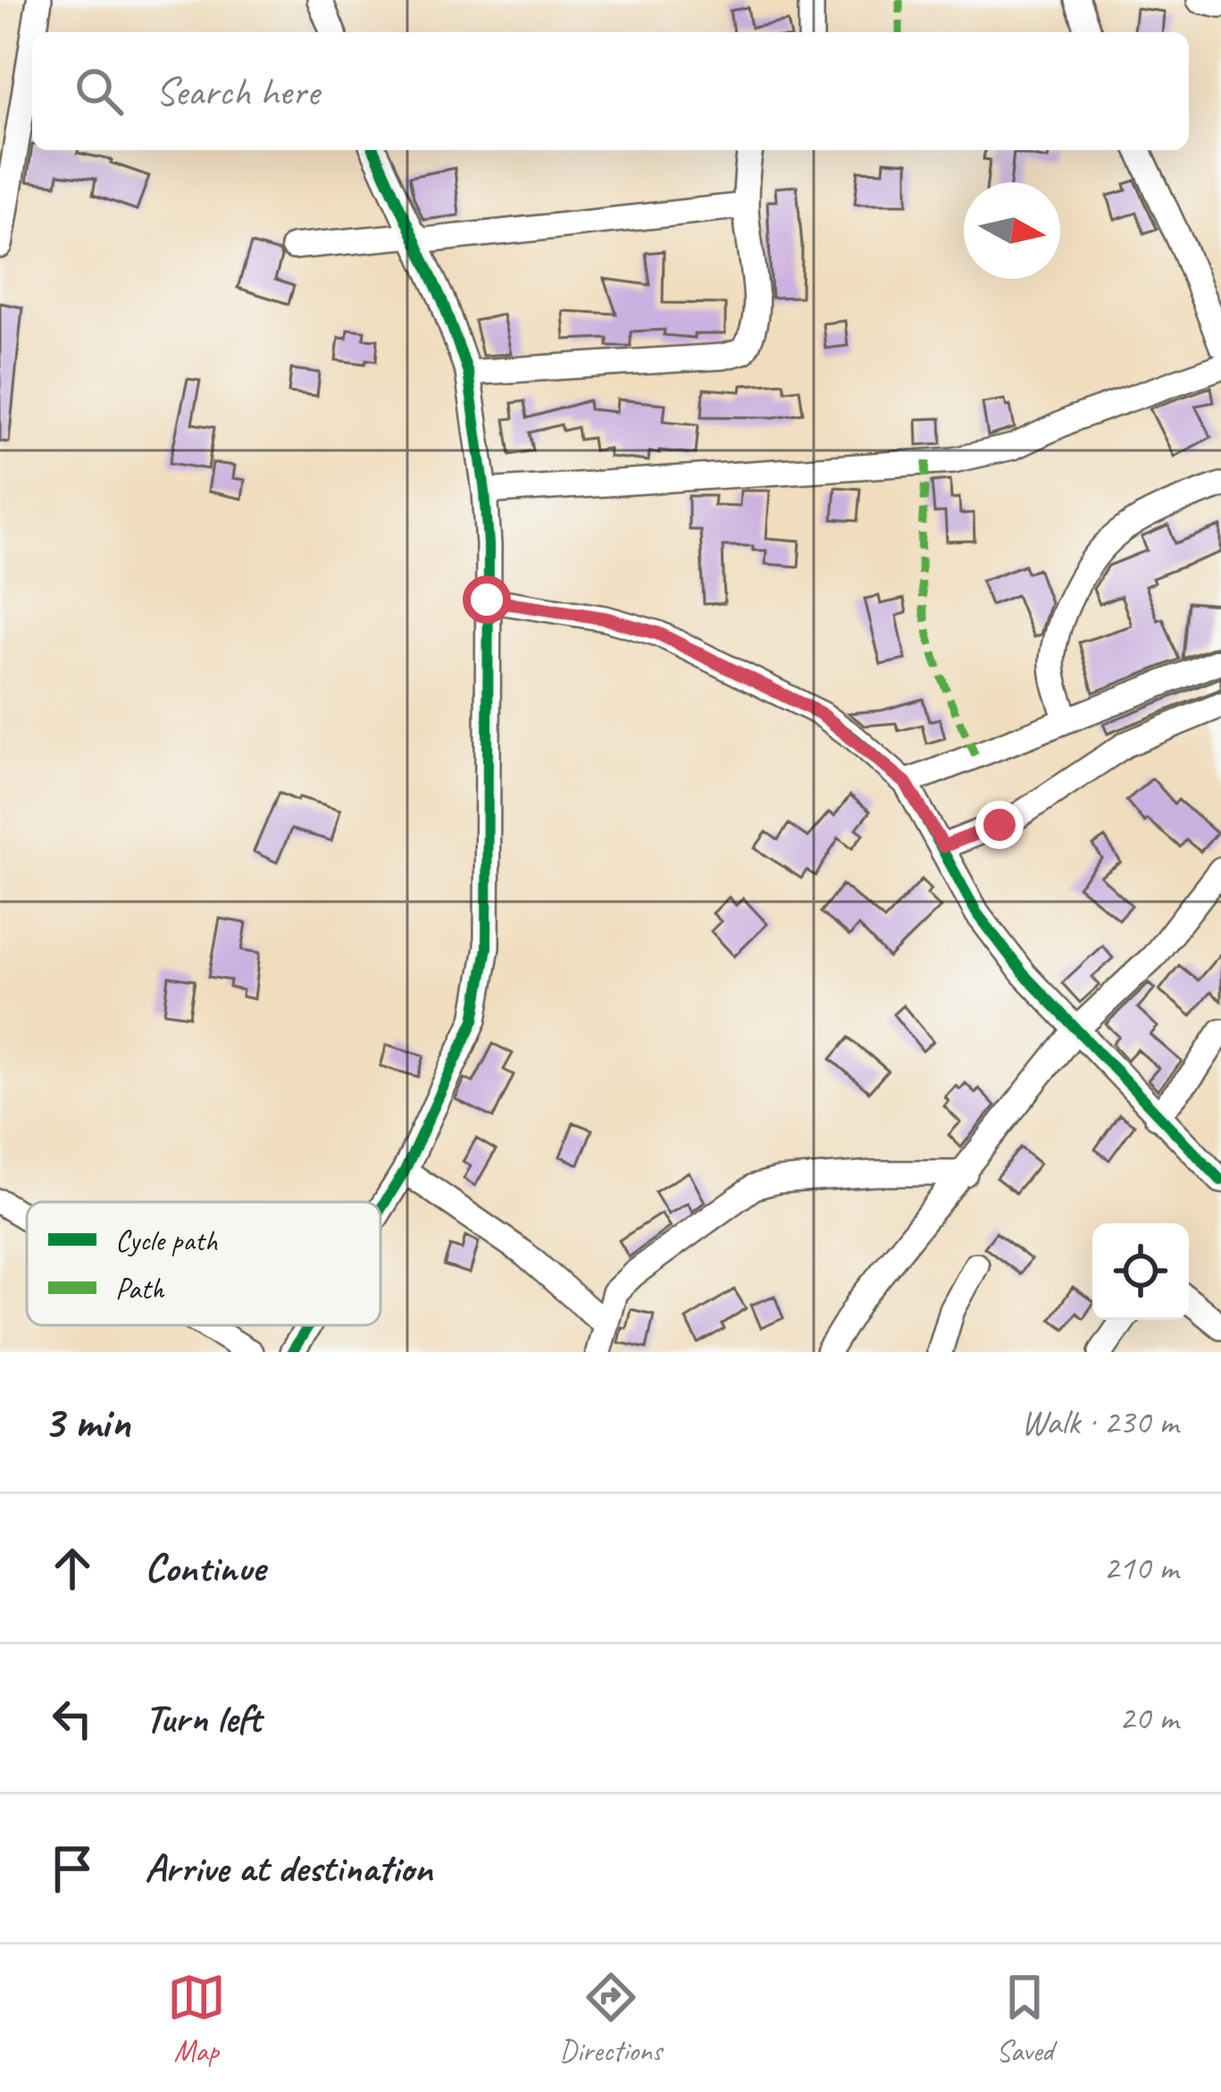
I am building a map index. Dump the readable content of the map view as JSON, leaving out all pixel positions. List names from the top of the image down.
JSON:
{
  "legend": ["Cycle path", "Path"],
  "north": "right",
  "page": {
    "search": "Search here",
    "heading": ["3 min", "Walk · 230 m"],
    "list": [
      ["Continue", "210 m"],
      ["Turn left", "20 m"],
      "Arrive at destination"
    ],
    "nav": ["Map", "Directions", "Saved"]
  }
}
